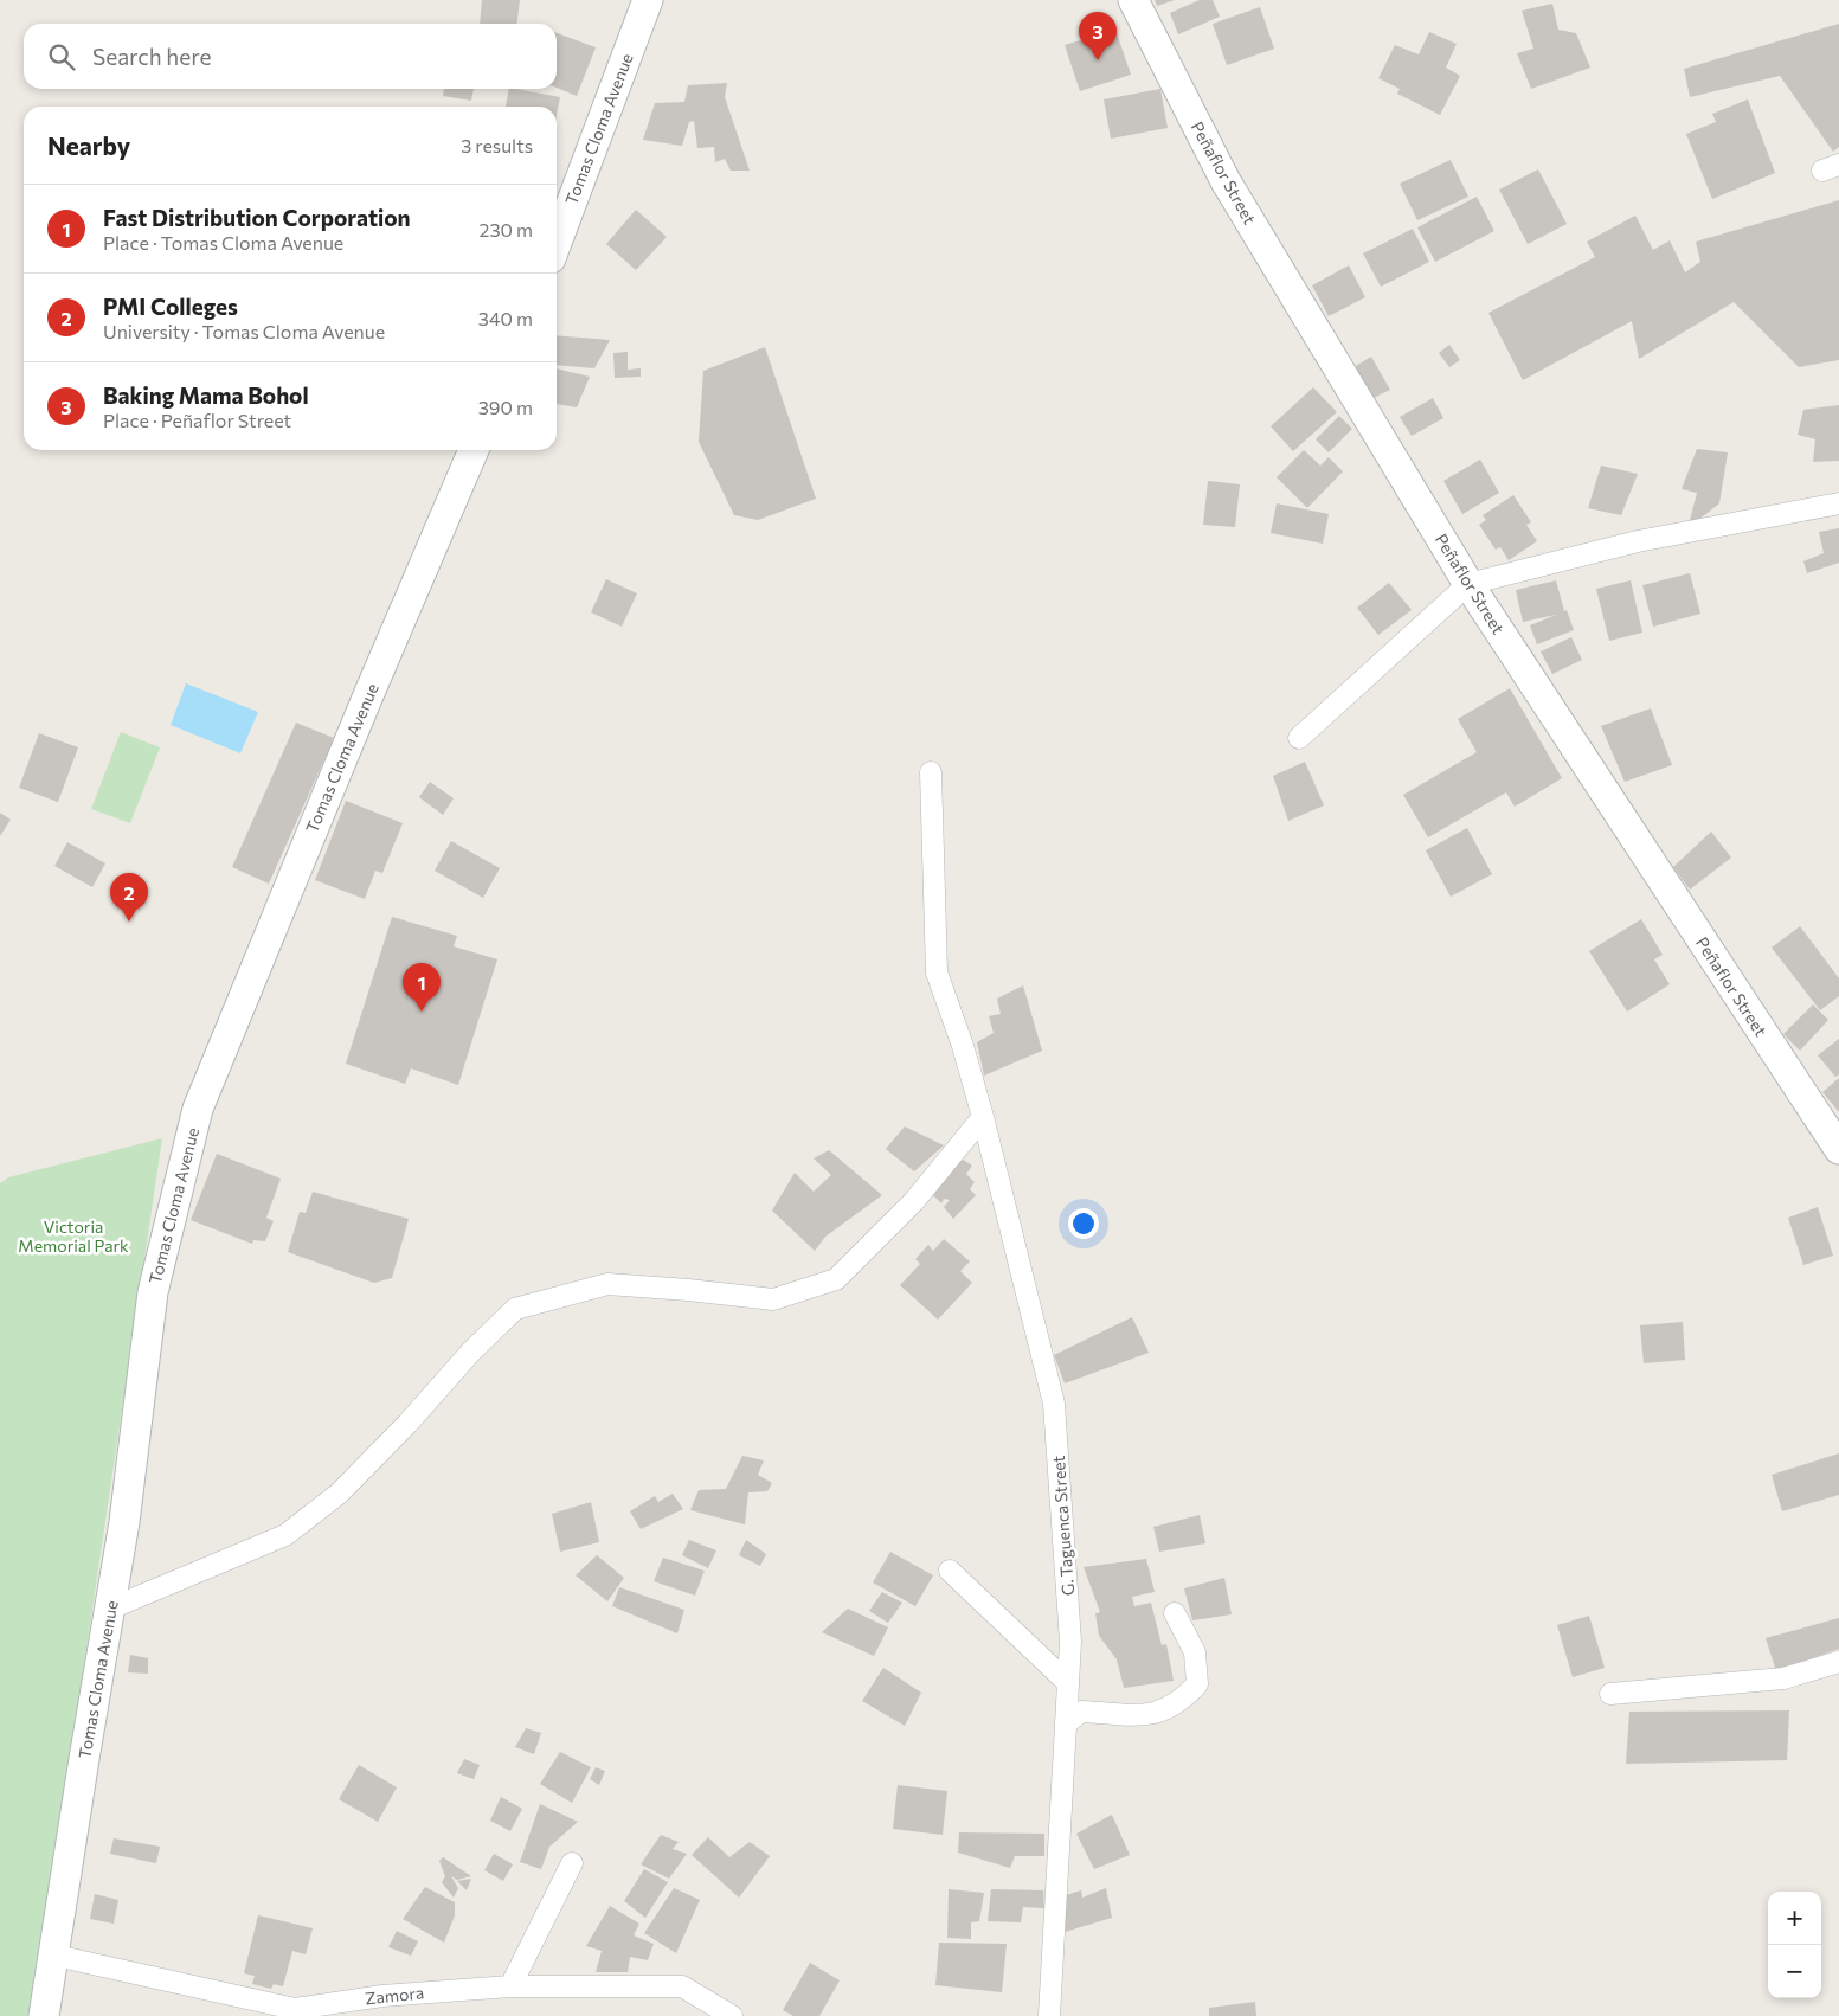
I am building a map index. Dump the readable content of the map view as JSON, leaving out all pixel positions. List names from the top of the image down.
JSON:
{
  "streets": {
    "main road": ["Tomas Cloma Avenue", "Peñaflor Street"],
    "street": ["G. Taguenca Street", "Zamora"]
  },
  "crossings": [
    ["Tomas Cloma Avenue", "Zamora"]
  ],
  "parks": ["Victoria Memorial Park"],
  "page": {
    "pins": ["3", "2", "1"],
    "search": "Search here",
    "heading": ["Nearby", "3 results"],
    "list": [
      {
        "mark": "1",
        "name": "Fast Distribution Corporation",
        "note": "Place · Tomas Cloma Avenue",
        "value": "230 m"
      },
      {
        "mark": "2",
        "name": "PMI Colleges",
        "note": "University · Tomas Cloma Avenue",
        "value": "340 m"
      },
      {
        "mark": "3",
        "name": "Baking Mama Bohol",
        "note": "Place · Peñaflor Street",
        "value": "390 m"
      }
    ],
    "map_buttons": ["+", "−"]
  }
}
